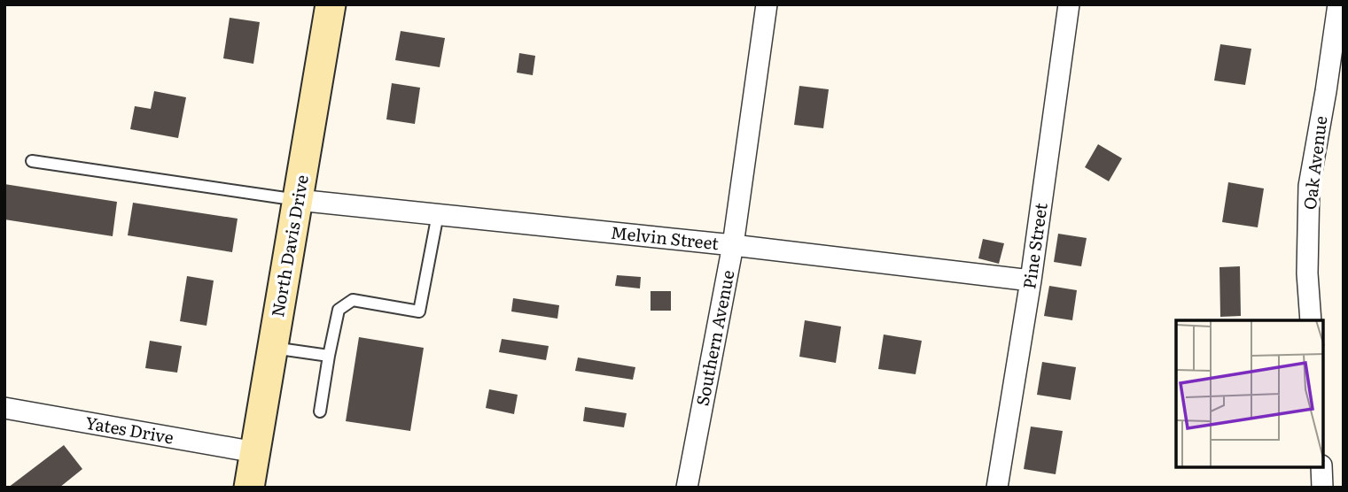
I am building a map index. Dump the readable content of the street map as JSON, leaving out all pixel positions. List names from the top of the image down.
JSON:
{
  "streets": {
    "main road": ["North Davis Drive"],
    "street": [
      "Oak Avenue",
      "Melvin Street",
      "Pine Street",
      "Southern Avenue",
      "Yates Drive"
    ]
  },
  "crossings": [
    ["Melvin Street", "North Davis Drive"],
    ["Melvin Street", "Pine Street"],
    ["Melvin Street", "Southern Avenue"],
    ["North Davis Drive", "Yates Drive"]
  ]
}
